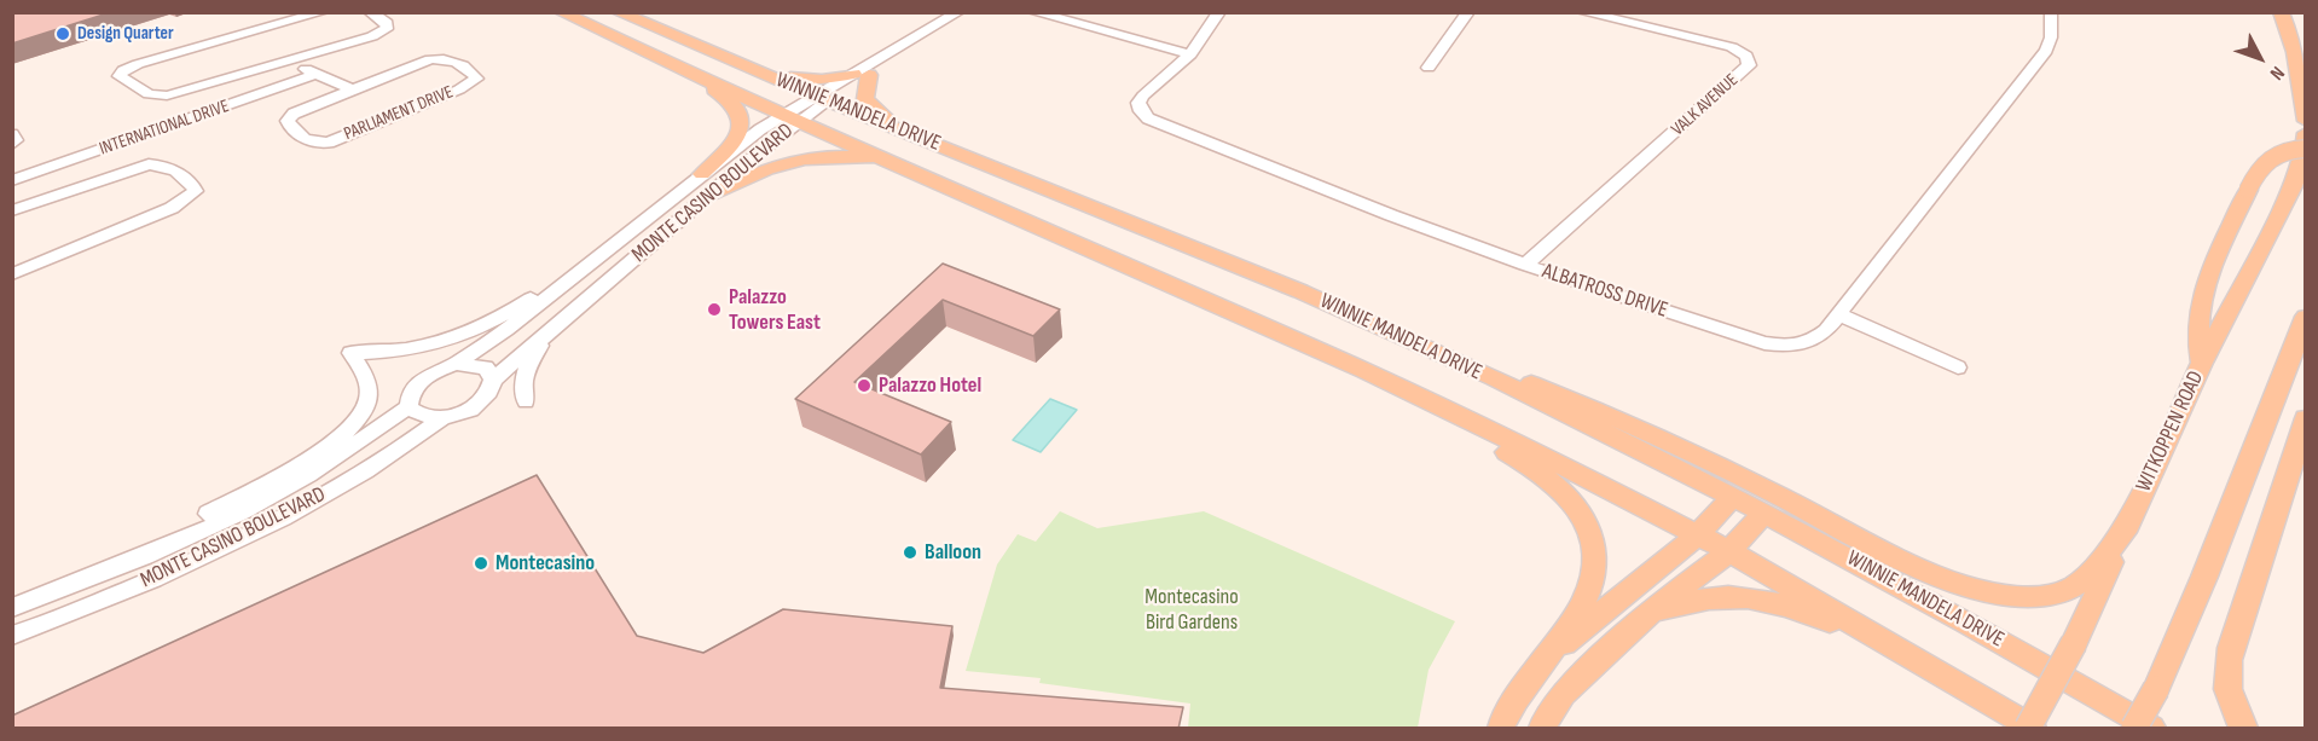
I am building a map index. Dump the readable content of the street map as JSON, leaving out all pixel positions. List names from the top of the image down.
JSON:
{
  "streets": {
    "main road": ["WINNIE MANDELA DRIVE", "WITKOPPEN ROAD"],
    "street": [
      "VALK AVENUE",
      "PARLIAMENT DRIVE",
      "INTERNATIONAL DRIVE",
      "MONTE CASINO BOULEVARD",
      "ALBATROSS DRIVE"
    ]
  },
  "crossings": [
    ["VALK AVENUE", "ALBATROSS DRIVE"],
    ["WINNIE MANDELA DRIVE", "MONTE CASINO BOULEVARD"],
    ["WINNIE MANDELA DRIVE", "WITKOPPEN ROAD"],
    ["PARLIAMENT DRIVE", "INTERNATIONAL DRIVE"]
  ],
  "parks": ["Montecasino Bird Gardens"],
  "places": [
    "Design Quarter",
    "Palazzo Towers East",
    "Palazzo Hotel",
    "Balloon",
    "Montecasino"
  ],
  "north": "bottom right"
}
